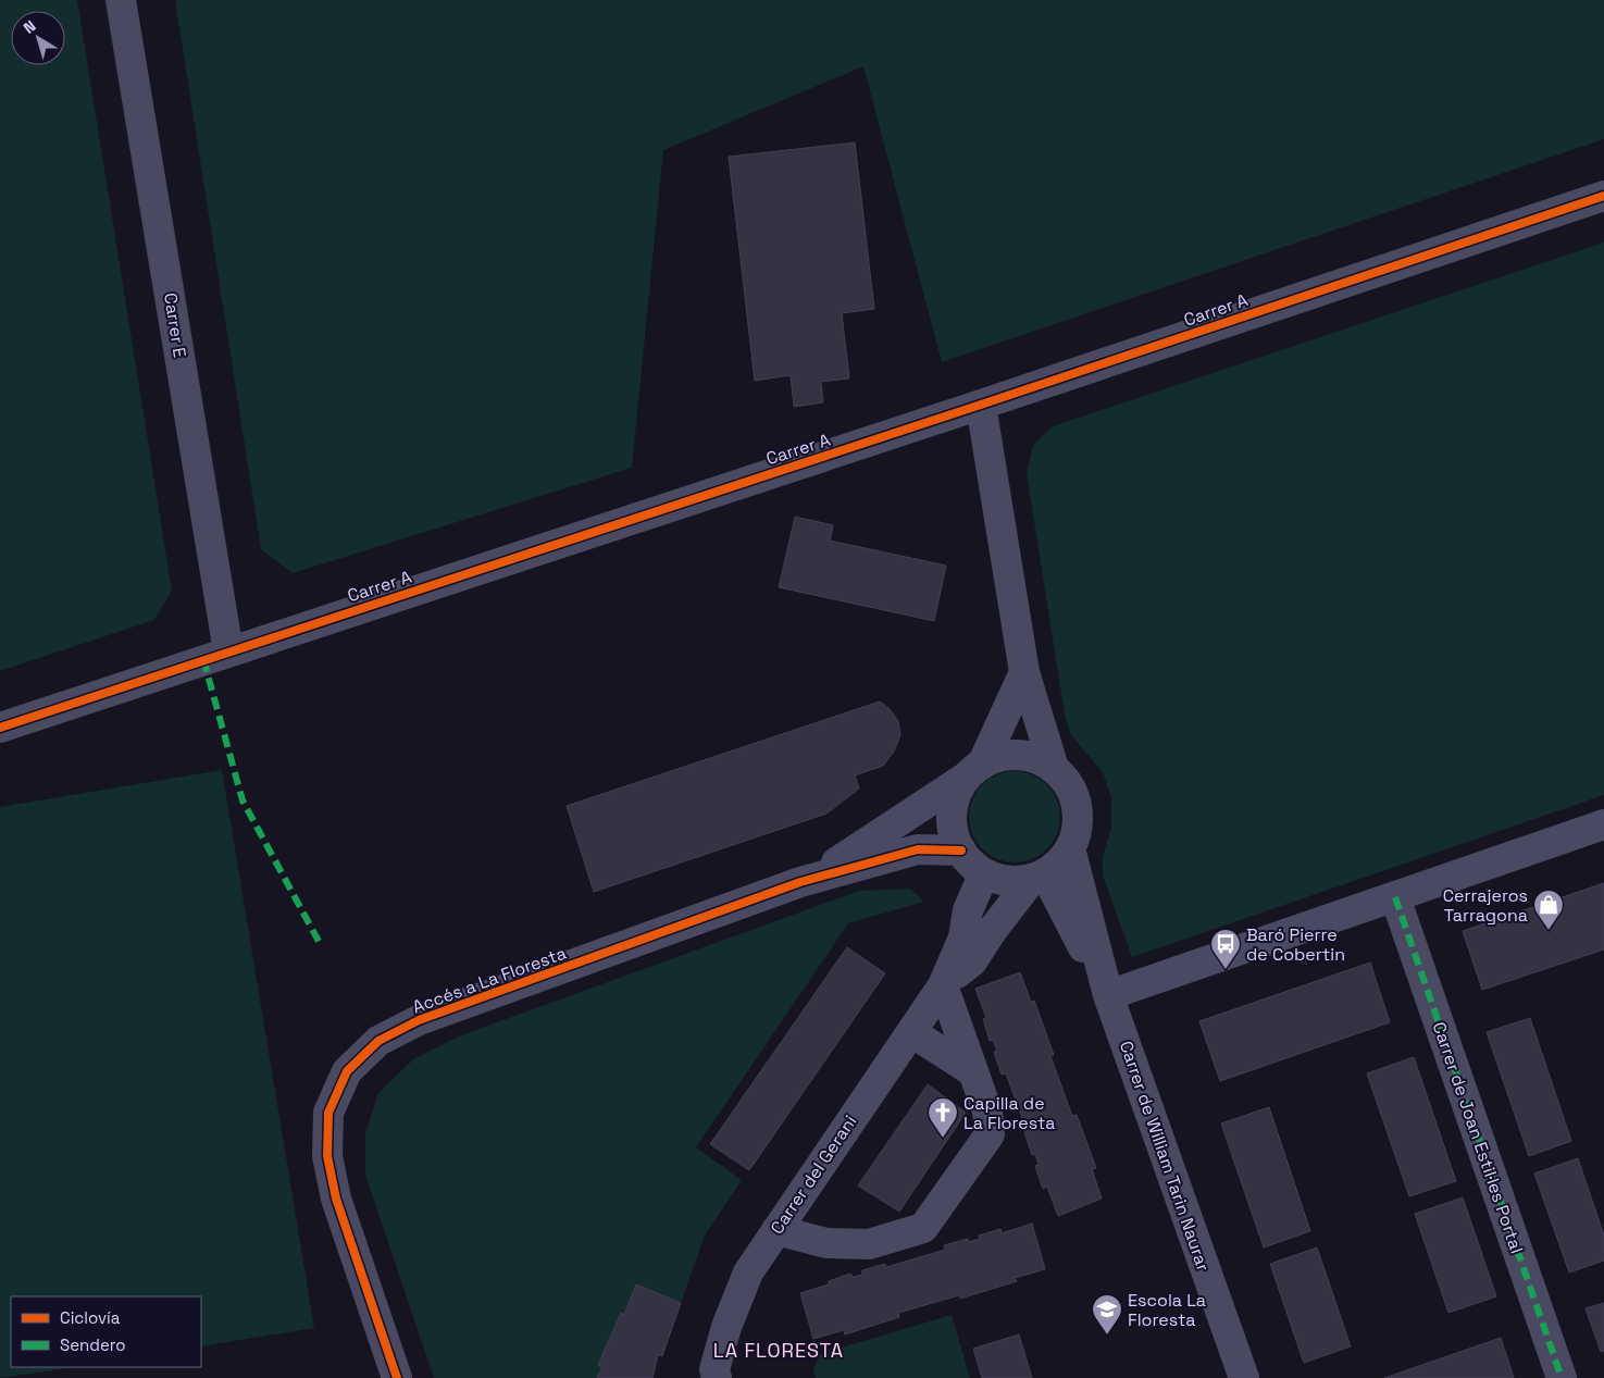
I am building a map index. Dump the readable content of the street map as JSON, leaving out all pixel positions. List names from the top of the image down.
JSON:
{
  "streets": {
    "street": [
      "Carrer A",
      "Carrer E",
      "Accés a La Floresta",
      "Carrer de Joan Estil·les Portal",
      "Carrer de William Tarin Naurar",
      "Carrer del Gerani"
    ]
  },
  "crossings": [
    ["Carrer A", "Carrer E"],
    ["Accés a La Floresta", "Carrer de William Tarin Naurar"],
    ["Accés a La Floresta", "Carrer del Gerani"],
    ["Carrer de William Tarin Naurar", "Carrer del Gerani"]
  ],
  "districts": ["LA FLORESTA"],
  "places": {
    "shop": ["Cerrajeros Tarragona"],
    "bus stop": ["Baró Pierre de Cobertin"],
    "church": ["Capilla de La Floresta"],
    "school or university": ["Escola La Floresta"]
  },
  "legend": ["Ciclovía", "Sendero"],
  "north": "top left"
}
